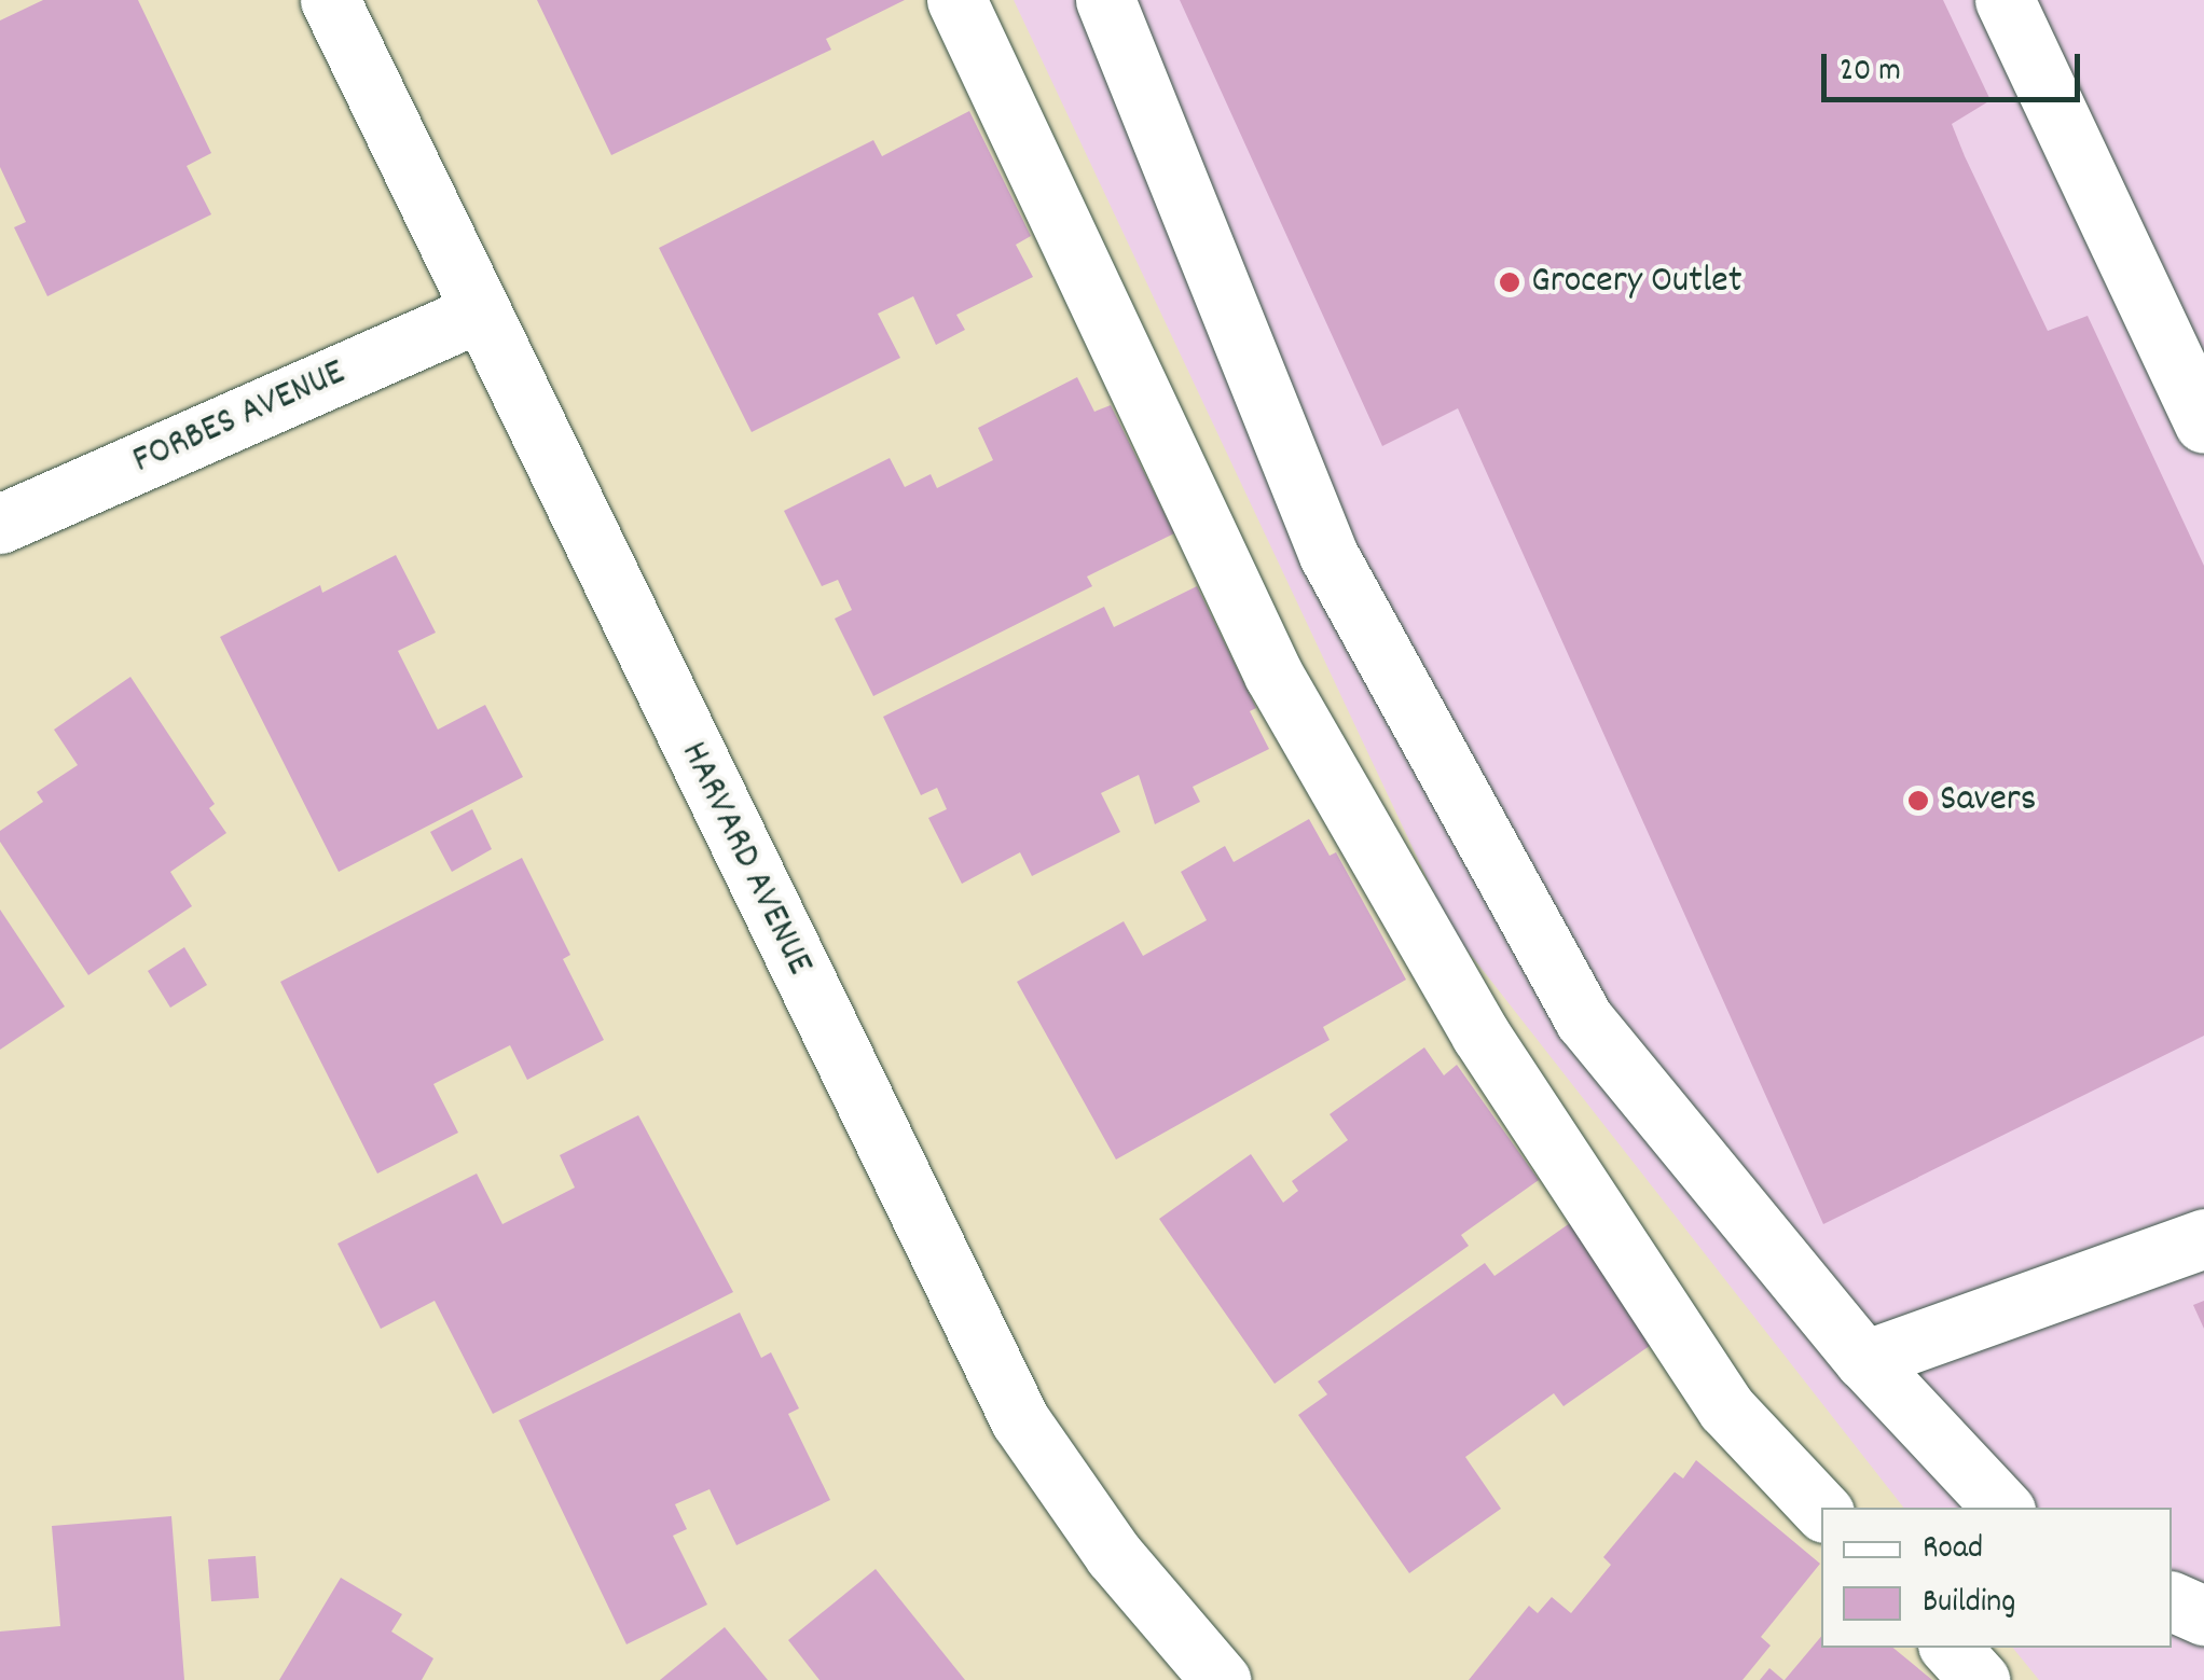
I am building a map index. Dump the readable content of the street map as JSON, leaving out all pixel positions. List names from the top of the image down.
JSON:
{
  "streets": {
    "street": ["FORBES AVENUE", "HARVARD AVENUE"]
  },
  "crossings": [
    ["FORBES AVENUE", "HARVARD AVENUE"]
  ],
  "places": ["Grocery Outlet", "Savers"],
  "legend": ["Road", "Building"],
  "scale_bar": "20 m"
}
